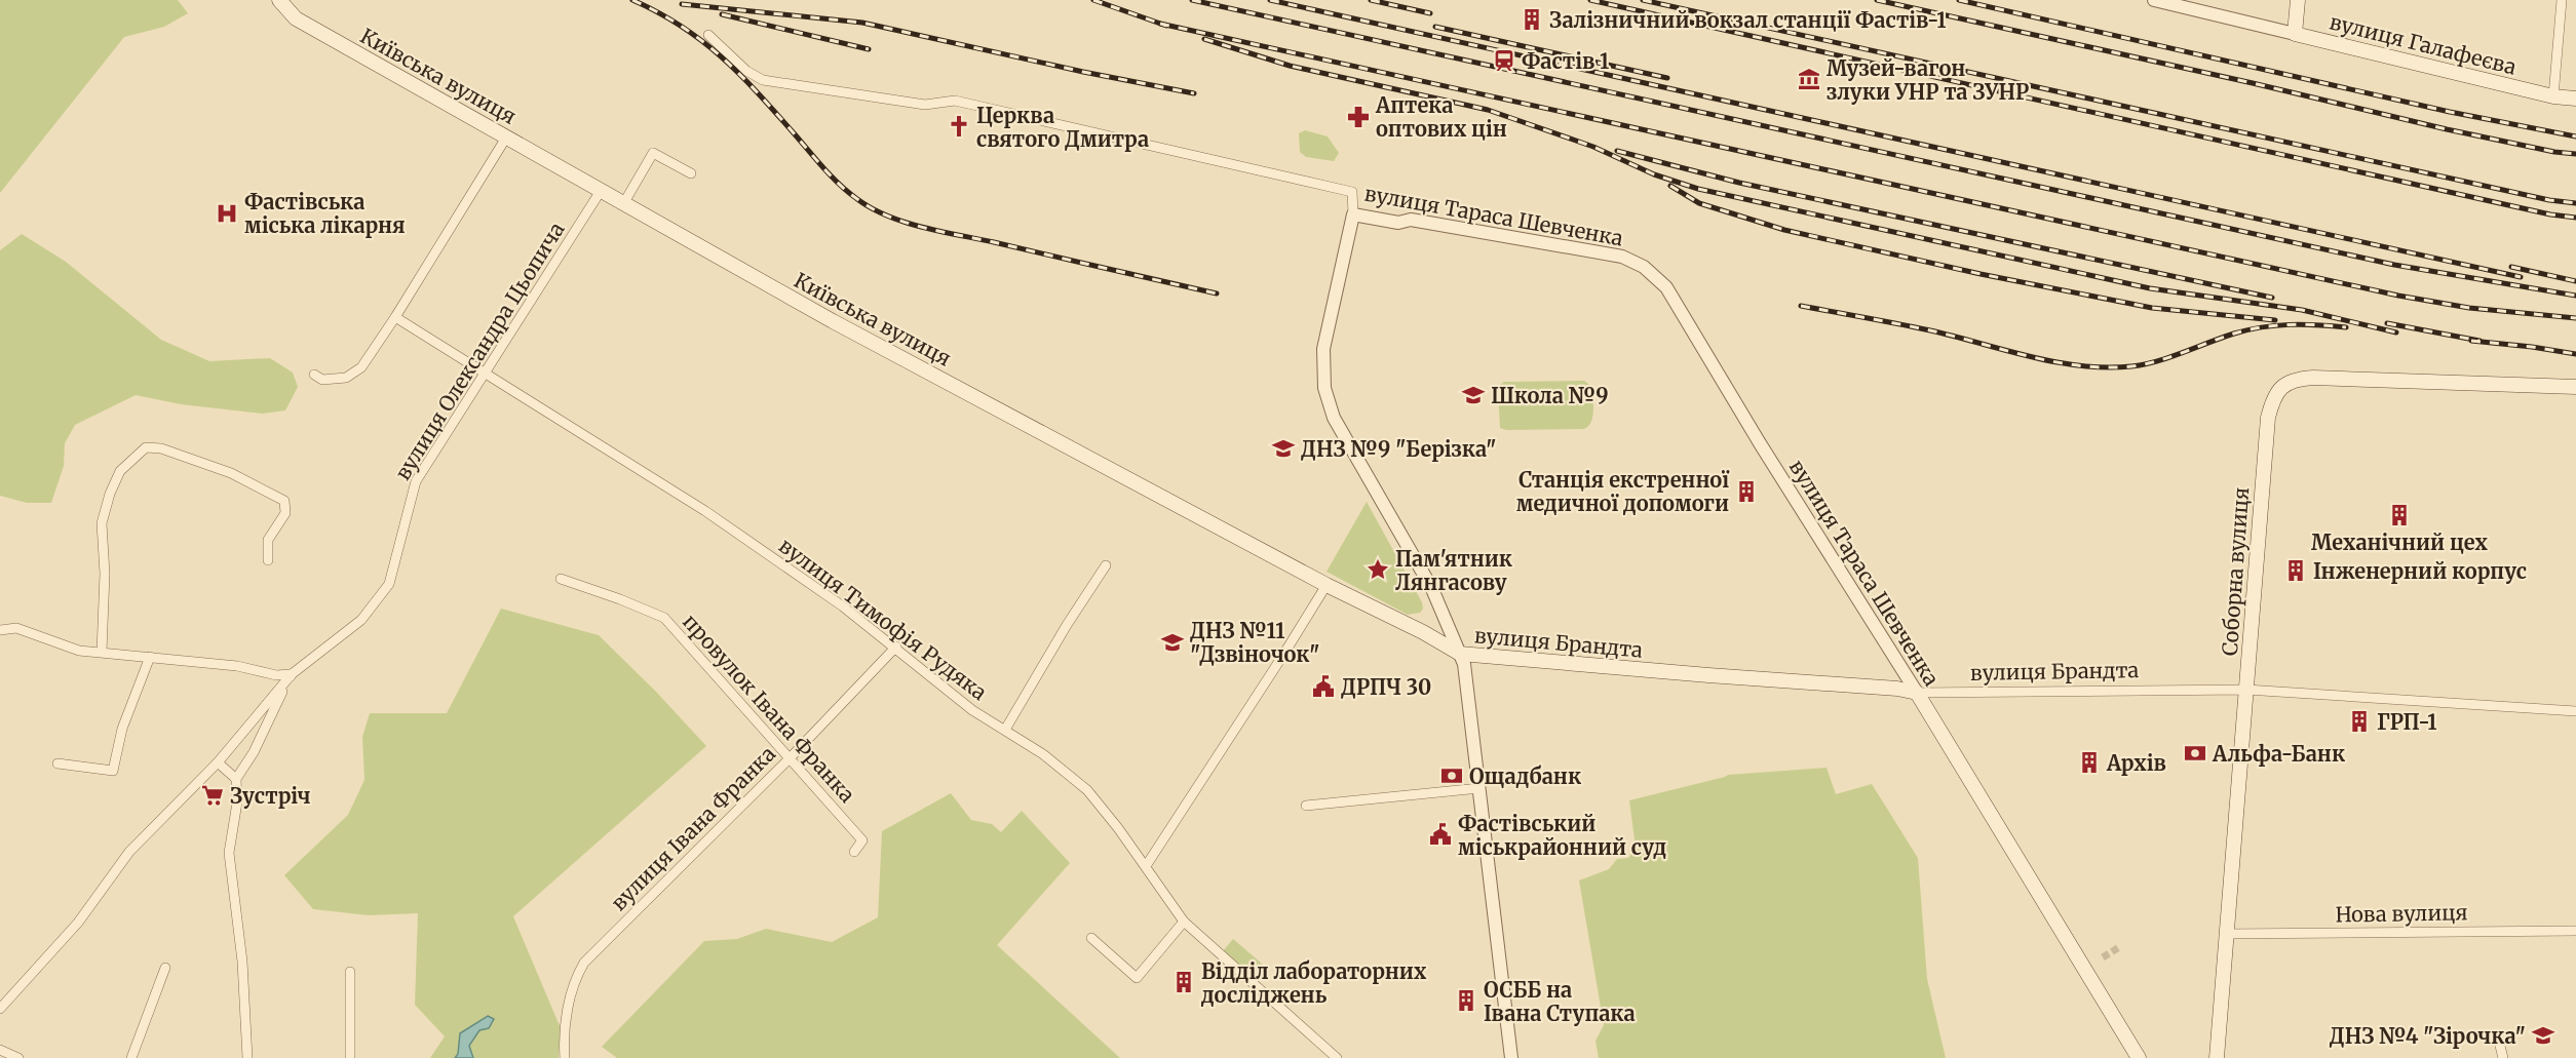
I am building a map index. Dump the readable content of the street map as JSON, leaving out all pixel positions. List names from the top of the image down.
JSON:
{
  "streets": {
    "main road": [
      "вулиця Галафеєва",
      "Київська вулиця",
      "вулиця Тараса Шевченка",
      "Соборна вулиця",
      "вулиця Брандта"
    ],
    "street": [
      "вулиця Олександра Цьопича",
      "вулиця Тимофія Рудяка",
      "провулок Івана Франка",
      "вулиця Івана Франка",
      "Нова вулиця"
    ]
  },
  "crossings": [
    ["Київська вулиця", "вулиця Олександра Цьопича"],
    ["Київська вулиця", "вулиця Брандта"],
    ["вулиця Тараса Шевченка", "вулиця Брандта"],
    ["вулиця Олександра Цьопича", "вулиця Тимофія Рудяка"],
    ["Соборна вулиця", "вулиця Брандта"],
    ["Соборна вулиця", "Нова вулиця"],
    ["вулиця Тимофія Рудяка", "вулиця Івана Франка"],
    ["провулок Івана Франка", "вулиця Івана Франка"]
  ],
  "places": {
    "building": [
      "Залізничний вокзал станції Фастів-1",
      "Станція екстренної медичної допомоги",
      "Механічний цех",
      "Інженерний корпус",
      "ГРП-1",
      "Архів",
      "Відділ лабораторних досліджень",
      "ОСББ на Івана Ступака"
    ],
    "station": ["Фастів 1"],
    "museum": ["Музей-вагон злуки УНР та ЗУНР"],
    "pharmacy": ["Аптека оптових цін"],
    "church": ["Церква святого Дмитра"],
    "hospital": ["Фастівська міська лікарня"],
    "school or university": [
      "Школа №9",
      "ДНЗ №9 \"Берізка\"",
      "ДНЗ №11 \"Дзвіночок\"",
      "ДНЗ №4 \"Зірочка\""
    ],
    "place": ["Пам'ятник Лянгасову"],
    "public building": ["ДРПЧ 30", "Фастівський міськрайонний суд"],
    "bank": ["Альфа-Банк", "Ощадбанк"],
    "supermarket": ["Зустріч"]
  }
}
